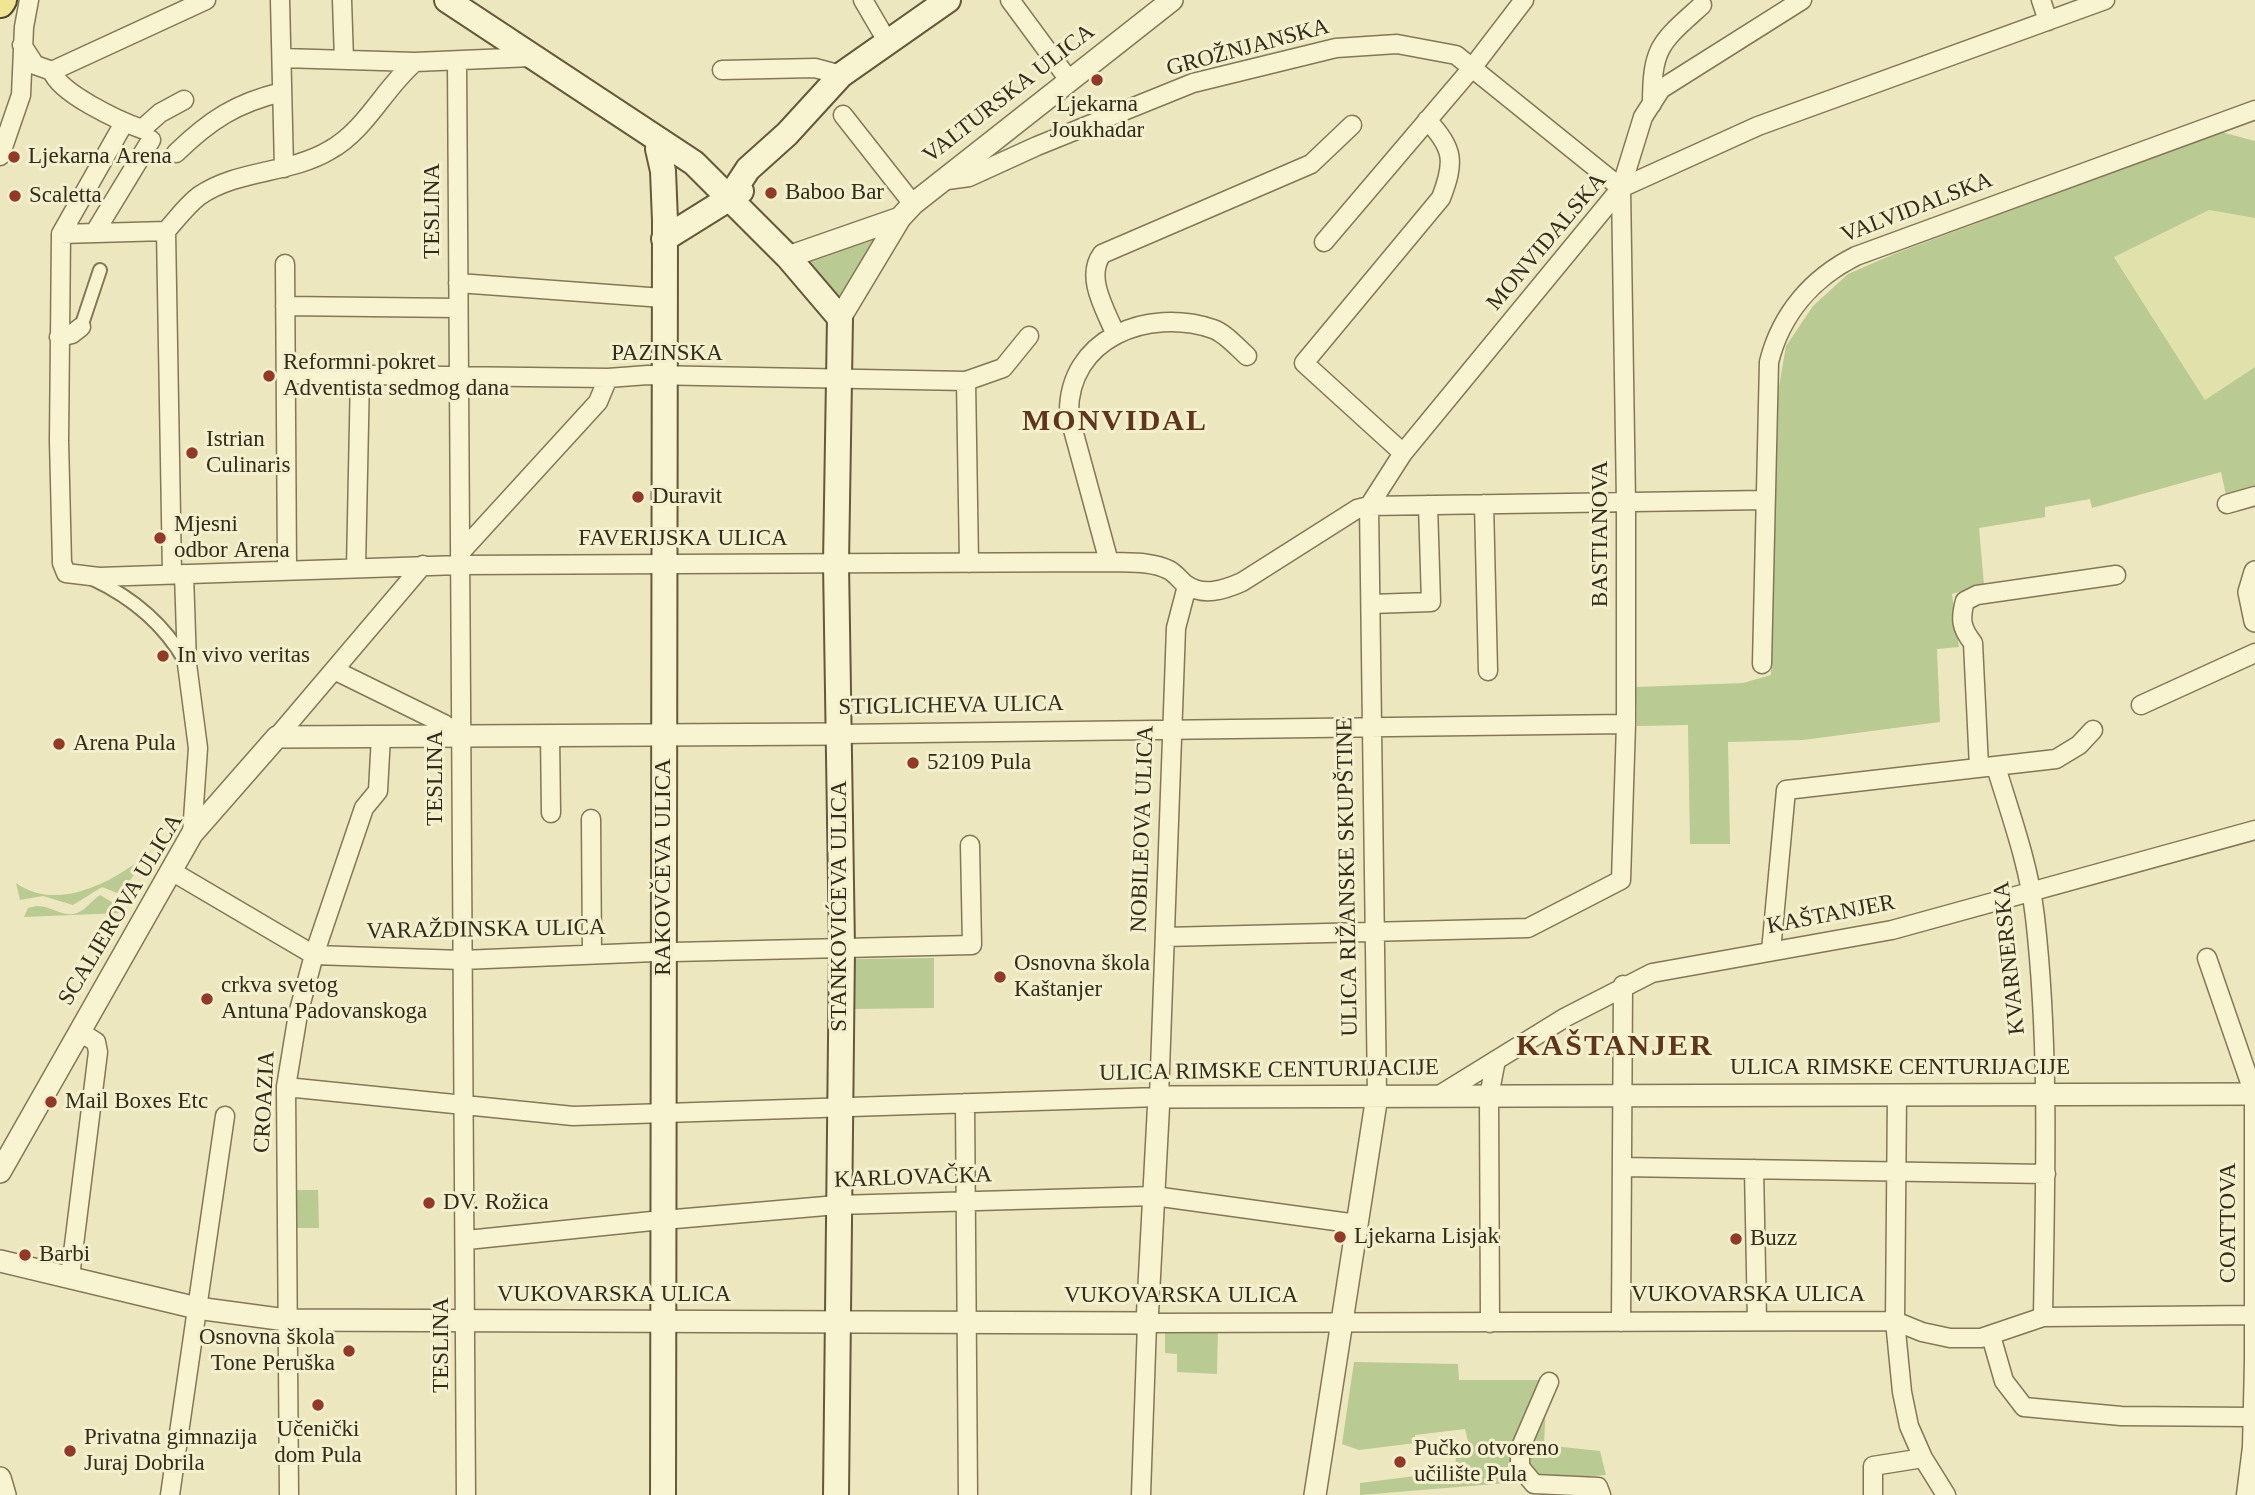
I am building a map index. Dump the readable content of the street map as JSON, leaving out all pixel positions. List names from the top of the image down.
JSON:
{
  "streets": {
    "main road": ["RAKOVČEVA ULICA", "STANKOVIĆEVA ULICA"],
    "street": [
      "GROŽNJANSKA",
      "VALTURSKA ULICA",
      "VALVIDALSKA",
      "TESLINA",
      "MONVIDALSKA",
      "PAZINSKA",
      "BASTIANOVA",
      "FAVERIJSKA ULICA",
      "STIGLICHEVA ULICA",
      "NOBILEOVA ULICA",
      "ULICA RIŽANSKE SKUPŠTINE",
      "SCALIEROVA ULICA",
      "KAŠTANJER",
      "VARAŽDINSKA ULICA",
      "KVARNERSKA",
      "ULICA RIMSKE CENTURIJACIJE",
      "CROAZIA",
      "KARLOVAČKA",
      "COATTOVA",
      "VUKOVARSKA ULICA"
    ]
  },
  "crossings": [
    ["GROŽNJANSKA", "VALTURSKA ULICA"],
    ["GROŽNJANSKA", "MONVIDALSKA"],
    ["GROŽNJANSKA", "BASTIANOVA"],
    ["TESLINA", "PAZINSKA"],
    ["TESLINA", "FAVERIJSKA ULICA"],
    ["TESLINA", "STIGLICHEVA ULICA"],
    ["TESLINA", "VARAŽDINSKA ULICA"],
    ["TESLINA", "ULICA RIMSKE CENTURIJACIJE"],
    ["TESLINA", "VUKOVARSKA ULICA"],
    ["MONVIDALSKA", "BASTIANOVA"],
    ["MONVIDALSKA", "ULICA RIŽANSKE SKUPŠTINE"],
    ["PAZINSKA", "RAKOVČEVA ULICA"],
    ["PAZINSKA", "STANKOVIĆEVA ULICA"],
    ["BASTIANOVA", "STIGLICHEVA ULICA"],
    ["BASTIANOVA", "ULICA RIŽANSKE SKUPŠTINE"],
    ["FAVERIJSKA ULICA", "NOBILEOVA ULICA"],
    ["FAVERIJSKA ULICA", "RAKOVČEVA ULICA"],
    ["FAVERIJSKA ULICA", "STANKOVIĆEVA ULICA"],
    ["FAVERIJSKA ULICA", "SCALIEROVA ULICA"],
    ["STIGLICHEVA ULICA", "NOBILEOVA ULICA"],
    ["STIGLICHEVA ULICA", "RAKOVČEVA ULICA"],
    ["STIGLICHEVA ULICA", "ULICA RIŽANSKE SKUPŠTINE"],
    ["STIGLICHEVA ULICA", "STANKOVIĆEVA ULICA"],
    ["STIGLICHEVA ULICA", "SCALIEROVA ULICA"],
    ["STIGLICHEVA ULICA", "CROAZIA"],
    ["NOBILEOVA ULICA", "ULICA RIMSKE CENTURIJACIJE"],
    ["NOBILEOVA ULICA", "KARLOVAČKA"],
    ["NOBILEOVA ULICA", "VUKOVARSKA ULICA"],
    ["RAKOVČEVA ULICA", "ULICA RIMSKE CENTURIJACIJE"],
    ["RAKOVČEVA ULICA", "VUKOVARSKA ULICA"],
    ["ULICA RIŽANSKE SKUPŠTINE", "ULICA RIMSKE CENTURIJACIJE"],
    ["ULICA RIŽANSKE SKUPŠTINE", "KARLOVAČKA"],
    ["ULICA RIŽANSKE SKUPŠTINE", "VUKOVARSKA ULICA"],
    ["STANKOVIĆEVA ULICA", "VARAŽDINSKA ULICA"],
    ["STANKOVIĆEVA ULICA", "ULICA RIMSKE CENTURIJACIJE"],
    ["STANKOVIĆEVA ULICA", "KARLOVAČKA"],
    ["STANKOVIĆEVA ULICA", "VUKOVARSKA ULICA"],
    ["SCALIEROVA ULICA", "VARAŽDINSKA ULICA"],
    ["KAŠTANJER", "KVARNERSKA"],
    ["KAŠTANJER", "ULICA RIMSKE CENTURIJACIJE"],
    ["VARAŽDINSKA ULICA", "CROAZIA"],
    ["KVARNERSKA", "ULICA RIMSKE CENTURIJACIJE"],
    ["ULICA RIMSKE CENTURIJACIJE", "CROAZIA"],
    ["ULICA RIMSKE CENTURIJACIJE", "COATTOVA"],
    ["CROAZIA", "VUKOVARSKA ULICA"]
  ],
  "districts": ["MONVIDAL", "KAŠTANJER"],
  "places": [
    "Ljekarna Joukhadar",
    "Ljekarna Arena",
    "Baboo Bar",
    "Scaletta",
    "Reformni pokret Adventista sedmog dana",
    "Istrian Culinaris",
    "Duravit",
    "Mjesni odbor Arena",
    "In vivo veritas",
    "Arena Pula",
    "52109 Pula",
    "Osnovna škola Kaštanjer",
    "crkva svetog Antuna Padovanskoga",
    "Mail Boxes Etc",
    "DV. Rožica",
    "Ljekarna Lisjak",
    "Buzz",
    "Barbi",
    "Osnovna škola Tone Peruška",
    "Učenički dom Pula",
    "Privatna gimnazija Juraj Dobrila",
    "Pučko otvoreno učilište Pula"
  ]
}
